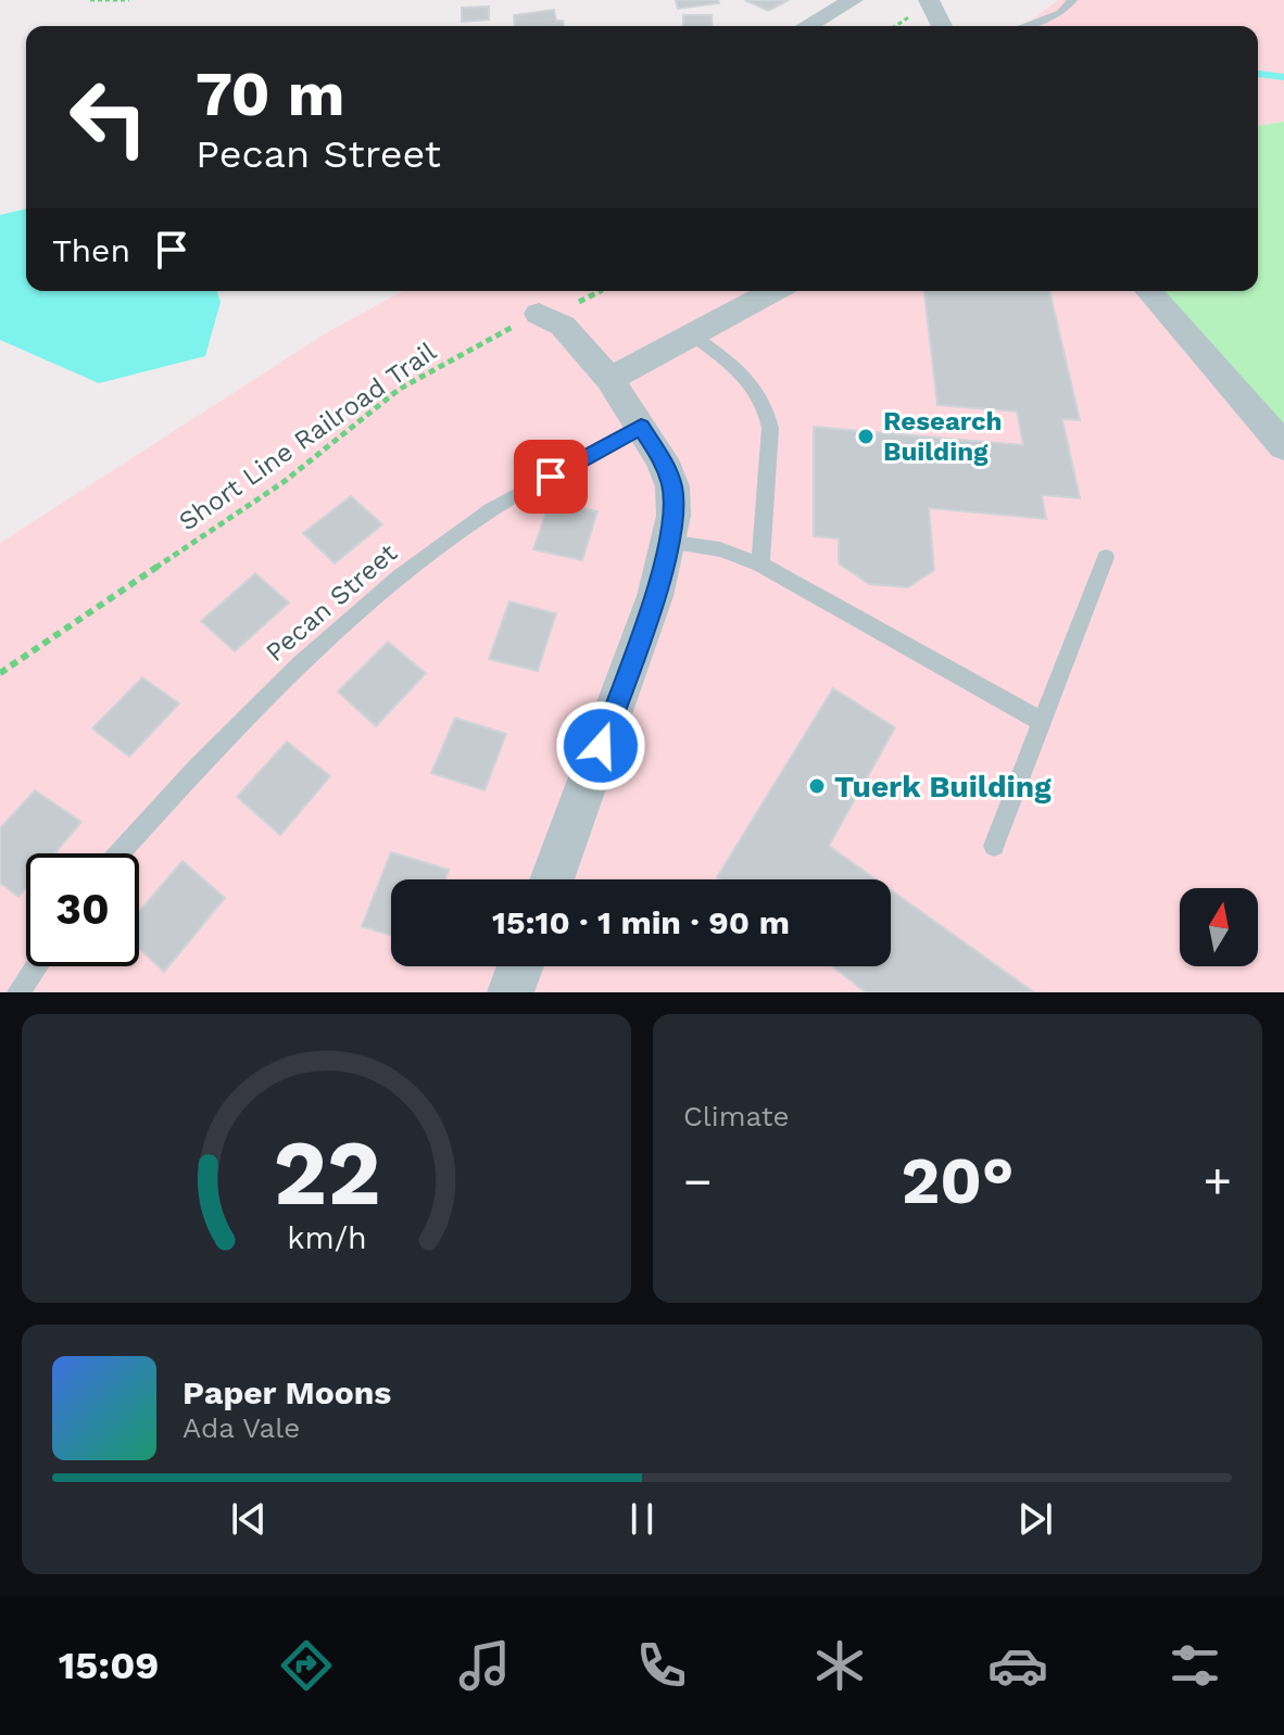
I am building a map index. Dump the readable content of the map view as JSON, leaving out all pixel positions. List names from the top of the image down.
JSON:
{
  "streets": {
    "lane": ["Pecan Street"],
    "path": ["Short Line Railroad Trail"]
  },
  "places": ["Research Building", "Tuerk Building"],
  "north": "top",
  "page": {
    "turn": ["70 m", "Pecan Street"],
    "then": "Then",
    "limit": "30",
    "trip": "15:10 · 1 min · 90 m",
    "tile": "Climate",
    "heat": ["−", "20°", "+"],
    "song": ["Paper Moons", "Ada Vale"],
    "tabs": "15:09",
    "gauge": ["22", "km/h"]
  }
}
